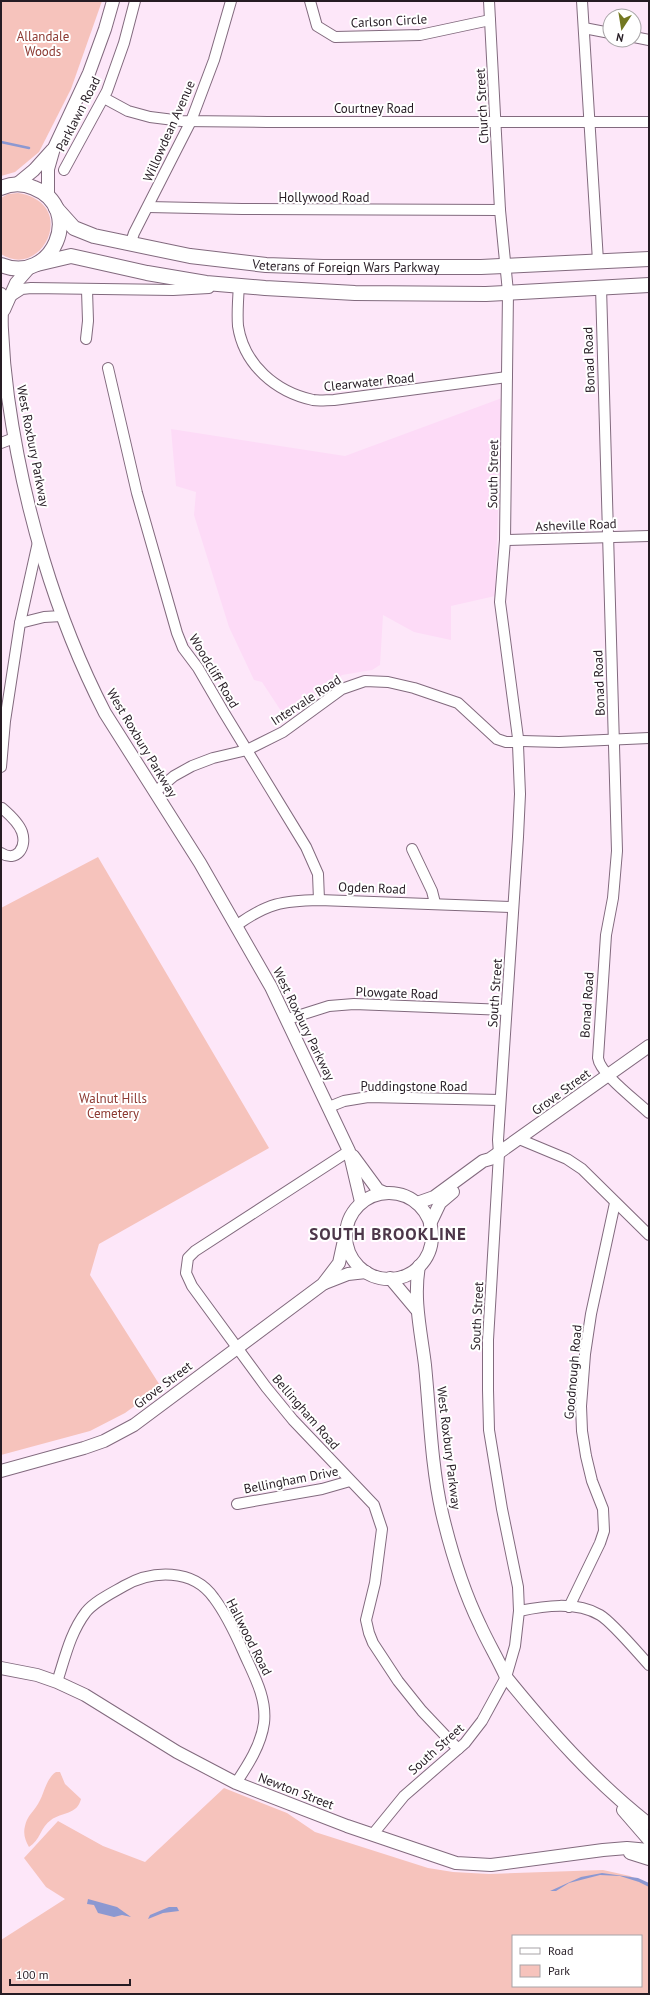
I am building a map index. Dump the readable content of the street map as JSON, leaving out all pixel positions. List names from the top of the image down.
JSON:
{
  "streets": {
    "highway": ["Veterans of Foreign Wars Parkway"],
    "main road": ["West Roxbury Parkway", "Grove Street", "Newton Street"],
    "street": [
      "Carlson Circle",
      "Church Street",
      "Courtney Road",
      "Parklawn Road",
      "Willowdean Avenue",
      "Hollywood Road",
      "Bonad Road",
      "Clearwater Road",
      "South Street",
      "Asheville Road",
      "Woodcliff Road",
      "Intervale Road",
      "Ogden Road",
      "Plowgate Road",
      "Puddingstone Road",
      "Goodnough Road",
      "Bellingham Road",
      "Bellingham Drive",
      "Hallwood Road"
    ]
  },
  "crossings": [
    ["Carlson Circle", "Church Street"],
    ["Church Street", "Courtney Road"],
    ["Church Street", "Hollywood Road"],
    ["Church Street", "South Street"],
    ["Courtney Road", "Parklawn Road"],
    ["Courtney Road", "Willowdean Avenue"],
    ["Willowdean Avenue", "Hollywood Road"],
    ["Willowdean Avenue", "Veterans of Foreign Wars Parkway"],
    ["Hollywood Road", "South Street"],
    ["Veterans of Foreign Wars Parkway", "Bonad Road"],
    ["Veterans of Foreign Wars Parkway", "Clearwater Road"],
    ["Veterans of Foreign Wars Parkway", "West Roxbury Parkway"],
    ["Veterans of Foreign Wars Parkway", "South Street"],
    ["Bonad Road", "Asheville Road"],
    ["Bonad Road", "Intervale Road"],
    ["Bonad Road", "Grove Street"],
    ["Clearwater Road", "South Street"],
    ["West Roxbury Parkway", "South Street"],
    ["West Roxbury Parkway", "Intervale Road"],
    ["West Roxbury Parkway", "Ogden Road"],
    ["West Roxbury Parkway", "Plowgate Road"],
    ["West Roxbury Parkway", "Puddingstone Road"],
    ["West Roxbury Parkway", "Grove Street"],
    ["West Roxbury Parkway", "Bellingham Road"],
    ["South Street", "Asheville Road"],
    ["South Street", "Intervale Road"],
    ["South Street", "Ogden Road"],
    ["South Street", "Plowgate Road"],
    ["South Street", "Puddingstone Road"],
    ["South Street", "Grove Street"],
    ["South Street", "Bellingham Road"],
    ["South Street", "Newton Street"],
    ["Woodcliff Road", "Intervale Road"],
    ["Woodcliff Road", "Ogden Road"],
    ["Grove Street", "Bellingham Road"],
    ["Bellingham Road", "Bellingham Drive"],
    ["Hallwood Road", "Newton Street"]
  ],
  "districts": ["SOUTH BROOKLINE"],
  "parks": ["Allandale Woods", "Walnut Hills Cemetery"],
  "legend": ["Road", "Park"],
  "scale_bar": "100 m",
  "north": "bottom"
}
